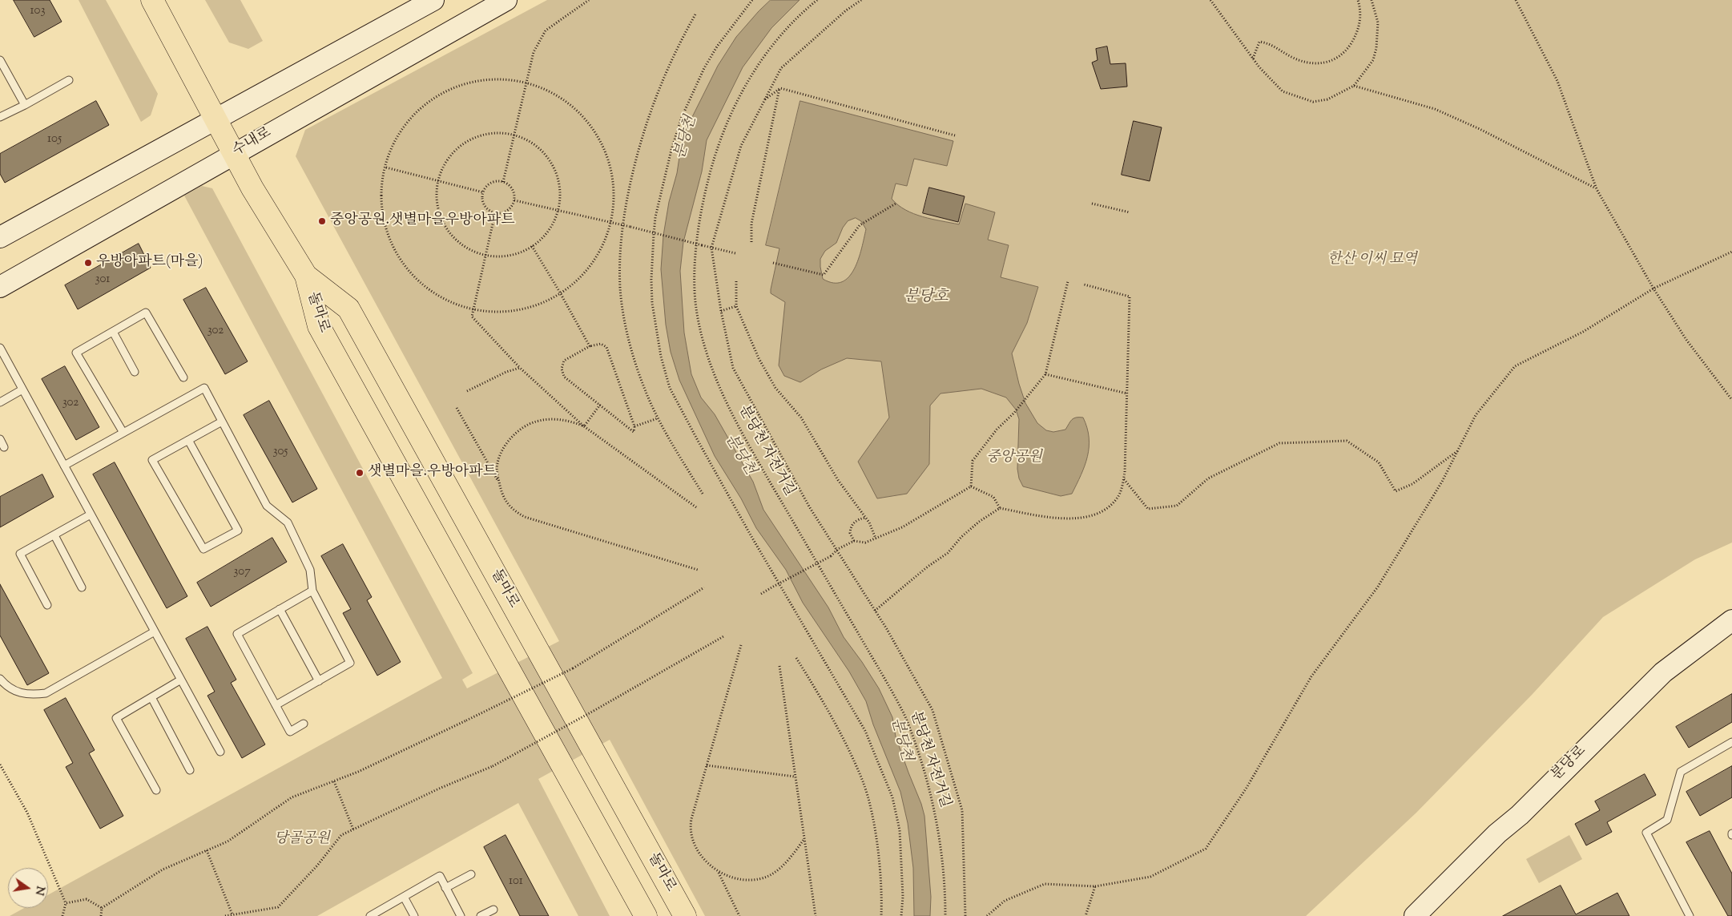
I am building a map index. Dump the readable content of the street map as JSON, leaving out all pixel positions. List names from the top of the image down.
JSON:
{
  "streets": {
    "main road": ["수내로", "돌마로", "분당로"],
    "path": ["분당천 자전거길"]
  },
  "crossings": [
    ["수내로", "돌마로"]
  ],
  "water": ["분당천", "분당호"],
  "parks": ["한산 이씨 묘역", "중앙공원", "당골공원"],
  "places": ["중앙공원.샛별마을우방아파트", "우방아파트(마을)", "샛별마을.우방아파트"],
  "house_numbers": [
    "103",
    "105",
    "301",
    "302",
    "302",
    "305",
    "307",
    "101"
  ],
  "north": "right"
}
